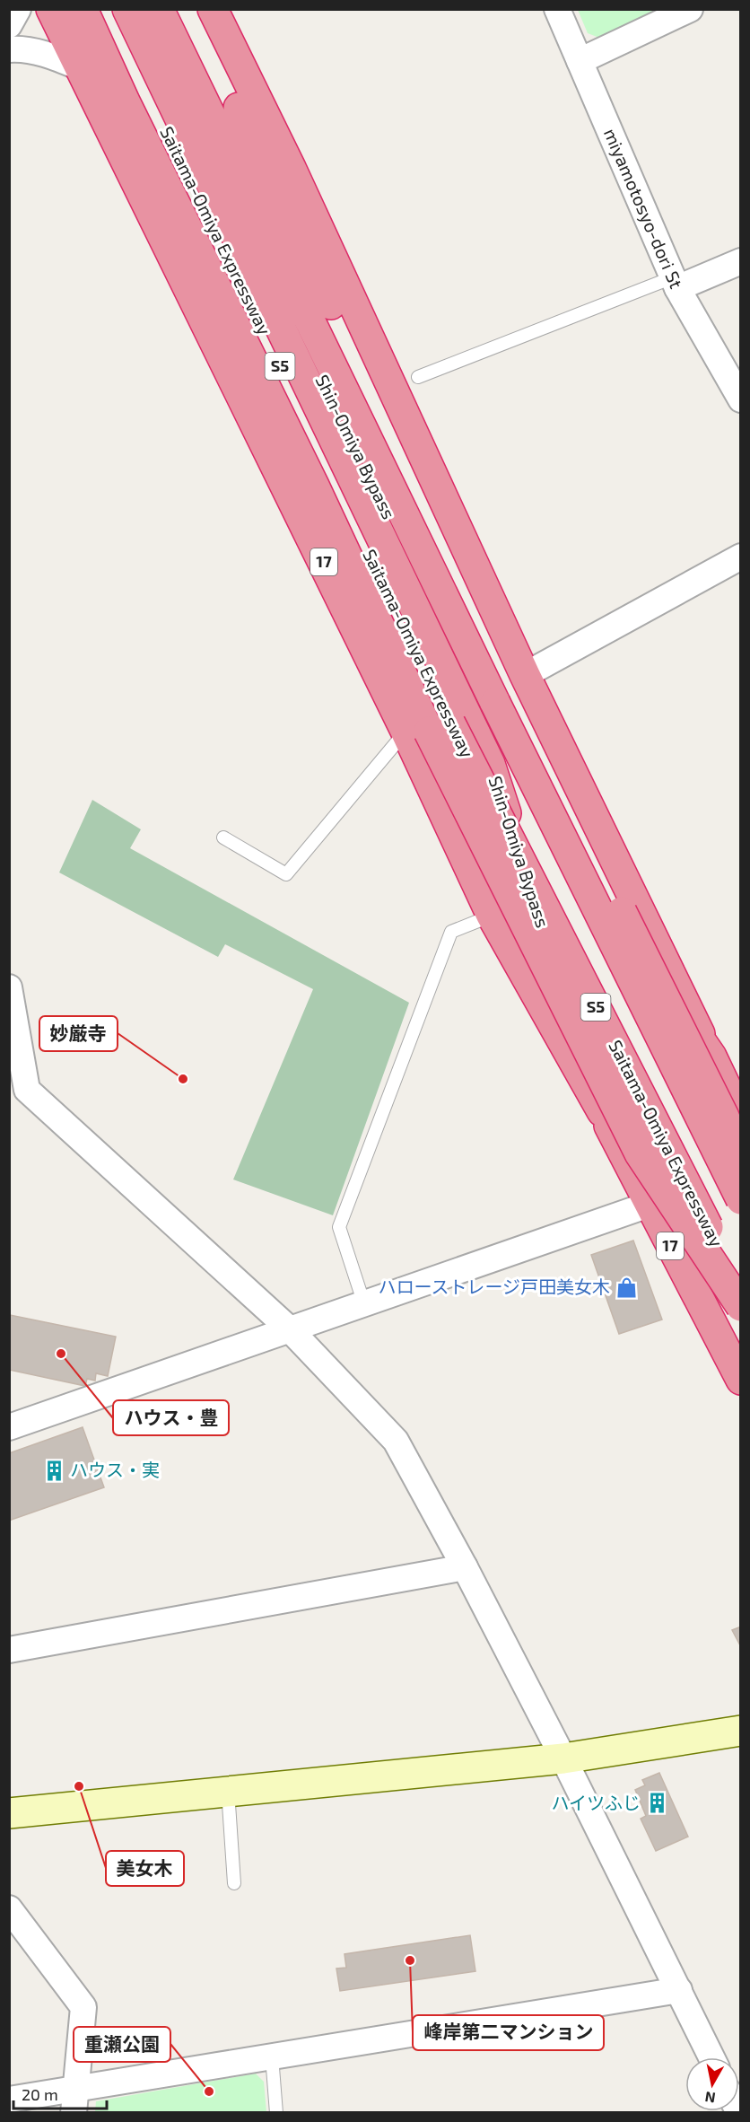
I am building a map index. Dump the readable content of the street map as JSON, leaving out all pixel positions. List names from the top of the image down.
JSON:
{
  "streets": {
    "highway": [
      "Saitama-Omiya Expressway",
      "S5",
      "Shin-Omiya Bypass",
      "17"
    ],
    "street": ["miyamotosyo-dori St"]
  },
  "crossings": [
    ["Shin-Omiya Bypass", "17"]
  ],
  "places": {
    "other": [
      "妙厳寺",
      "ハウス・豊",
      "美女木",
      "峰岸第二マンション",
      "重瀬公園"
    ],
    "shop": ["ハローストレージ戸田美女木"],
    "building": ["ハウス・実", "ハイツふじ"]
  },
  "scale_bar": "20 m",
  "north": "bottom"
}
